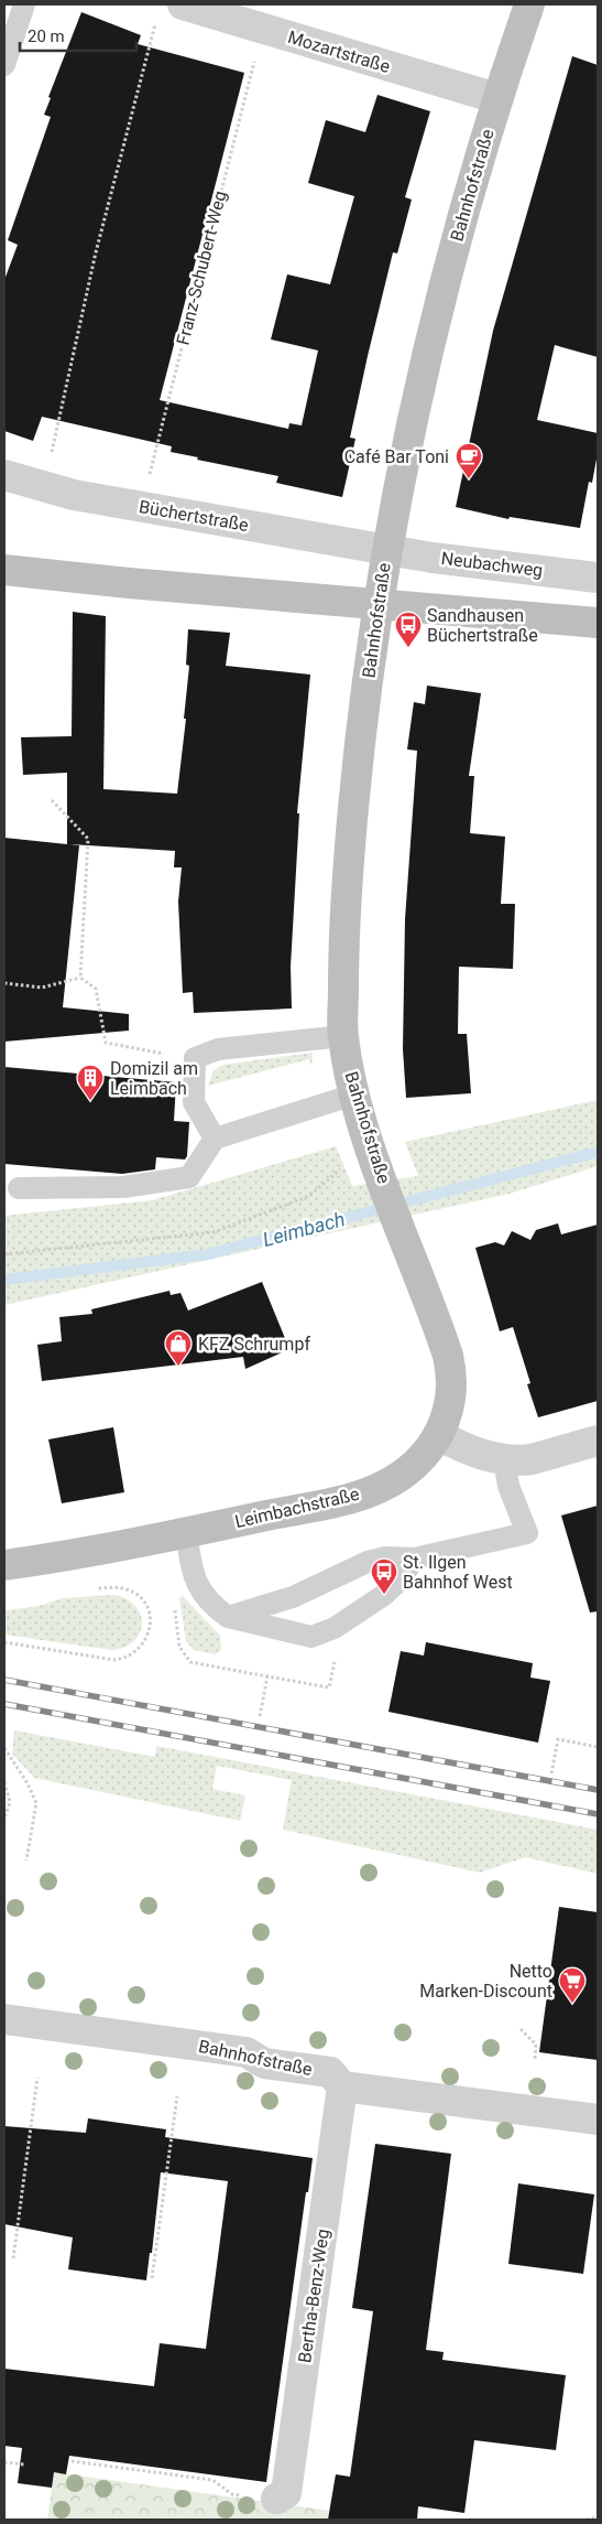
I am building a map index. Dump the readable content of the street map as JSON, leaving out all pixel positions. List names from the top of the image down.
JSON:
{
  "streets": {
    "street": [
      "Mozartstraße",
      "Bahnhofstraße",
      "Büchertstraße",
      "Neubachweg",
      "Leimbachstraße",
      "Bertha-Benz-Weg"
    ],
    "path": ["Franz-Schubert-Weg"]
  },
  "crossings": [
    ["Mozartstraße", "Bahnhofstraße"],
    ["Mozartstraße", "Franz-Schubert-Weg"],
    ["Bahnhofstraße", "Büchertstraße"],
    ["Bahnhofstraße", "Neubachweg"],
    ["Bahnhofstraße", "Leimbachstraße"],
    ["Bahnhofstraße", "Bertha-Benz-Weg"],
    ["Franz-Schubert-Weg", "Büchertstraße"],
    ["Büchertstraße", "Neubachweg"]
  ],
  "water": ["Leimbach"],
  "places": {
    "cafe": ["Café Bar Toni"],
    "bus stop": ["Sandhausen Büchertstraße", "St. Ilgen Bahnhof West"],
    "building": ["Domizil am Leimbach"],
    "shop": ["KFZ Schrumpf"],
    "supermarket": ["Netto Marken-Discount"]
  },
  "scale_bar": "20 m"
}
